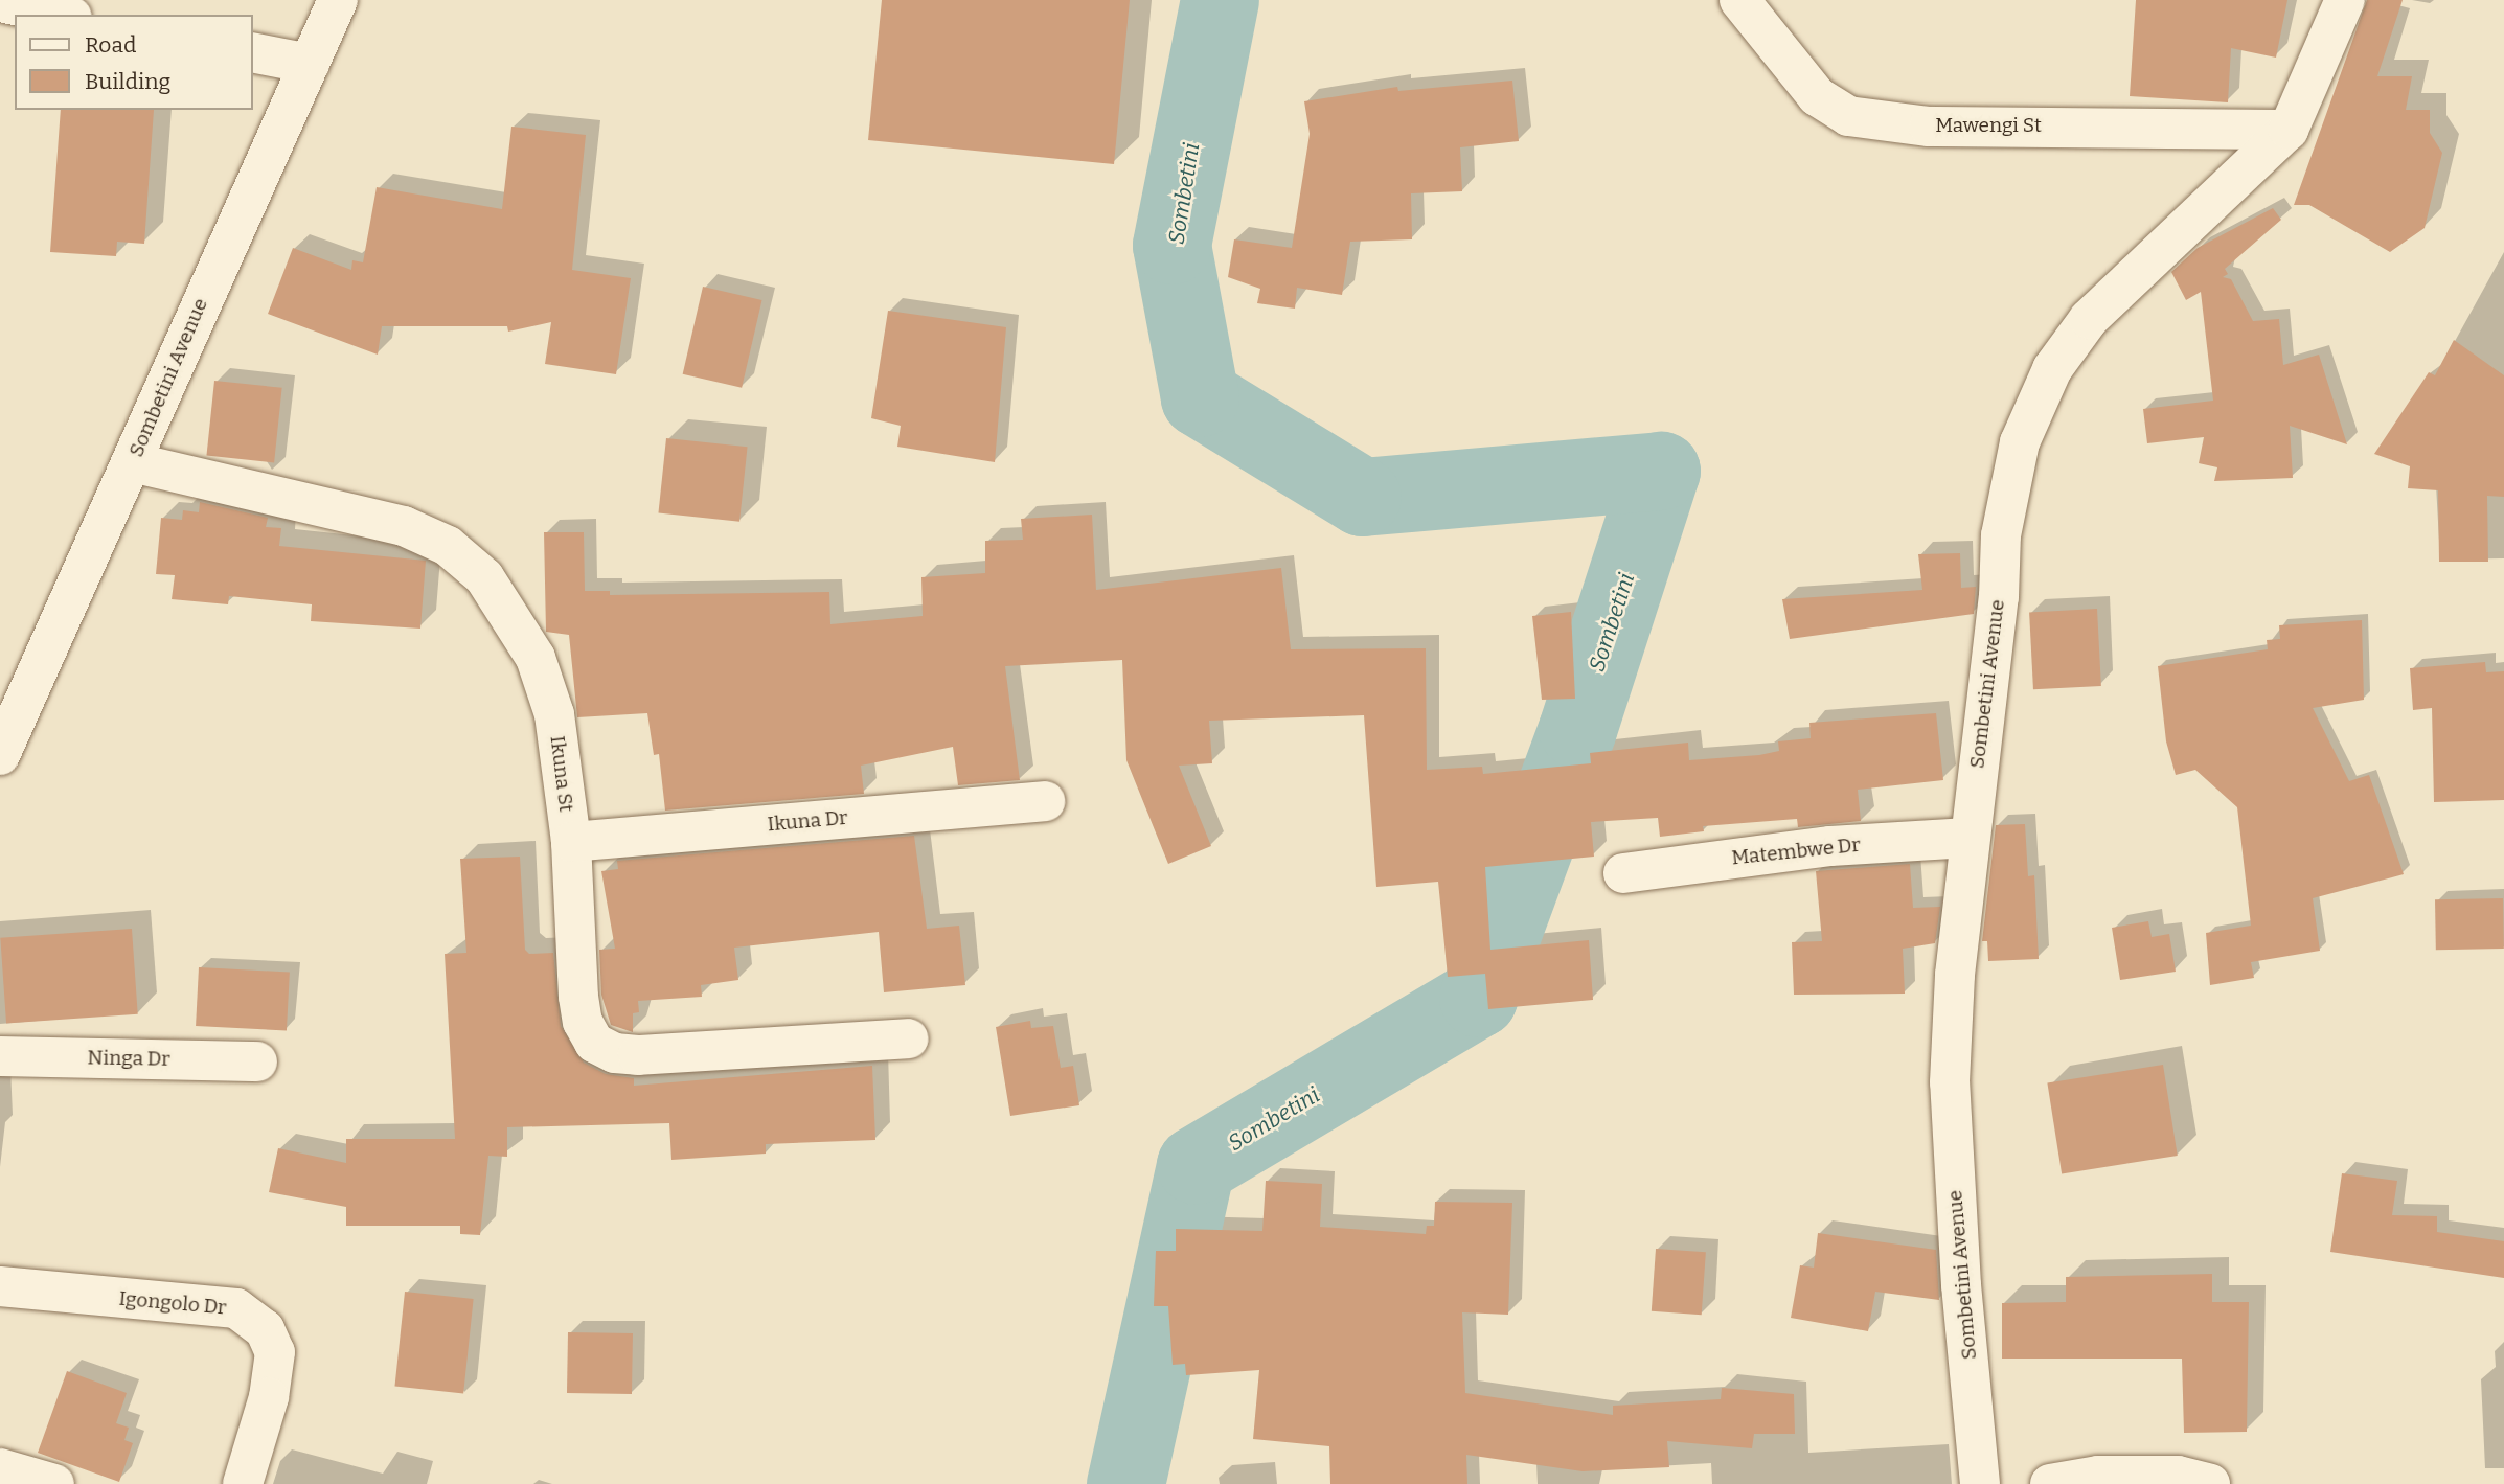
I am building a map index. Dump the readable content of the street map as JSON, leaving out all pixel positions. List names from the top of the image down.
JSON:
{
  "streets": {
    "street": [
      "Mawengi St",
      "Sombetini Avenue",
      "Ikuna St",
      "Ikuna Dr",
      "Matembwe Dr",
      "Ninga Dr",
      "Igongolo Dr"
    ]
  },
  "crossings": [
    ["Mawengi St", "Sombetini Avenue"],
    ["Sombetini Avenue", "Ikuna St"],
    ["Sombetini Avenue", "Matembwe Dr"],
    ["Ikuna St", "Ikuna Dr"]
  ],
  "water": ["Sombetini"],
  "legend": ["Road", "Building"]
}
